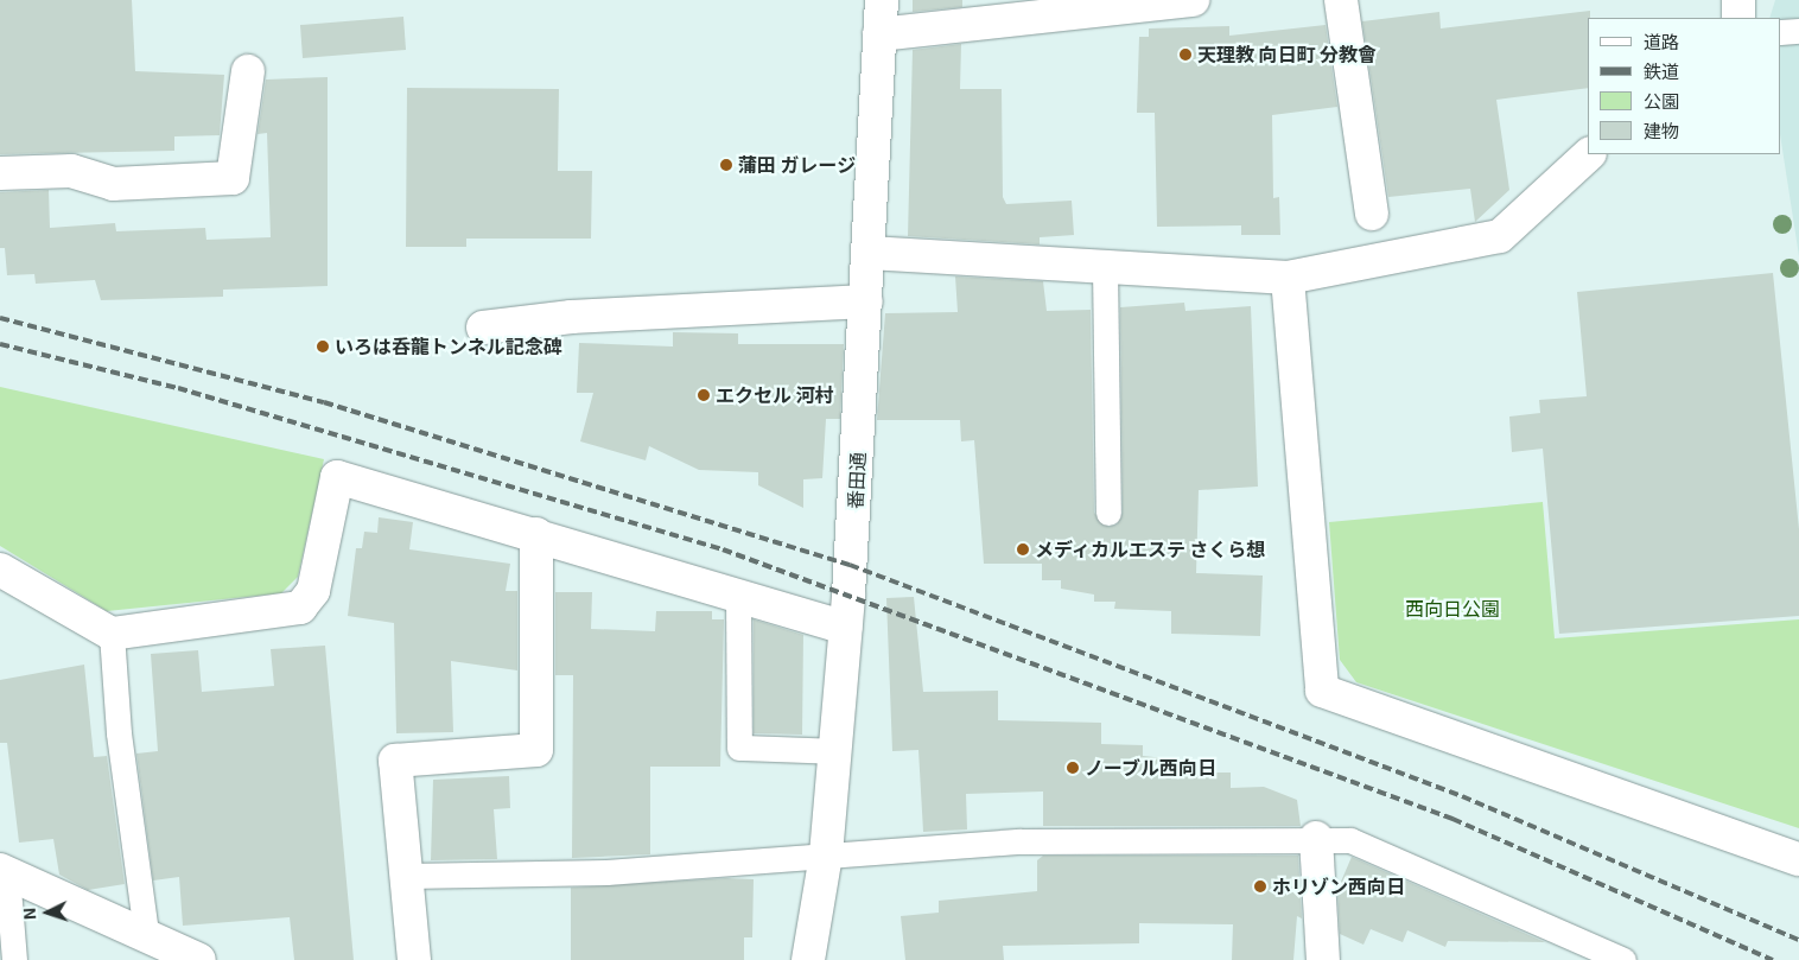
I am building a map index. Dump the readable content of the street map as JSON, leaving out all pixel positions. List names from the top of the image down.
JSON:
{
  "streets": {
    "street": ["番田通"]
  },
  "parks": ["西向日公園"],
  "places": [
    "天理教 向日町 分教會",
    "蒲田 ガレージ",
    "いろは呑龍トンネル記念碑",
    "エクセル 河村",
    "メディカルエステ さくら想",
    "ノーブル西向日",
    "ホリゾン西向日"
  ],
  "legend": [
    "道路",
    "鉄道",
    "公園",
    "建物"
  ],
  "north": "left"
}
